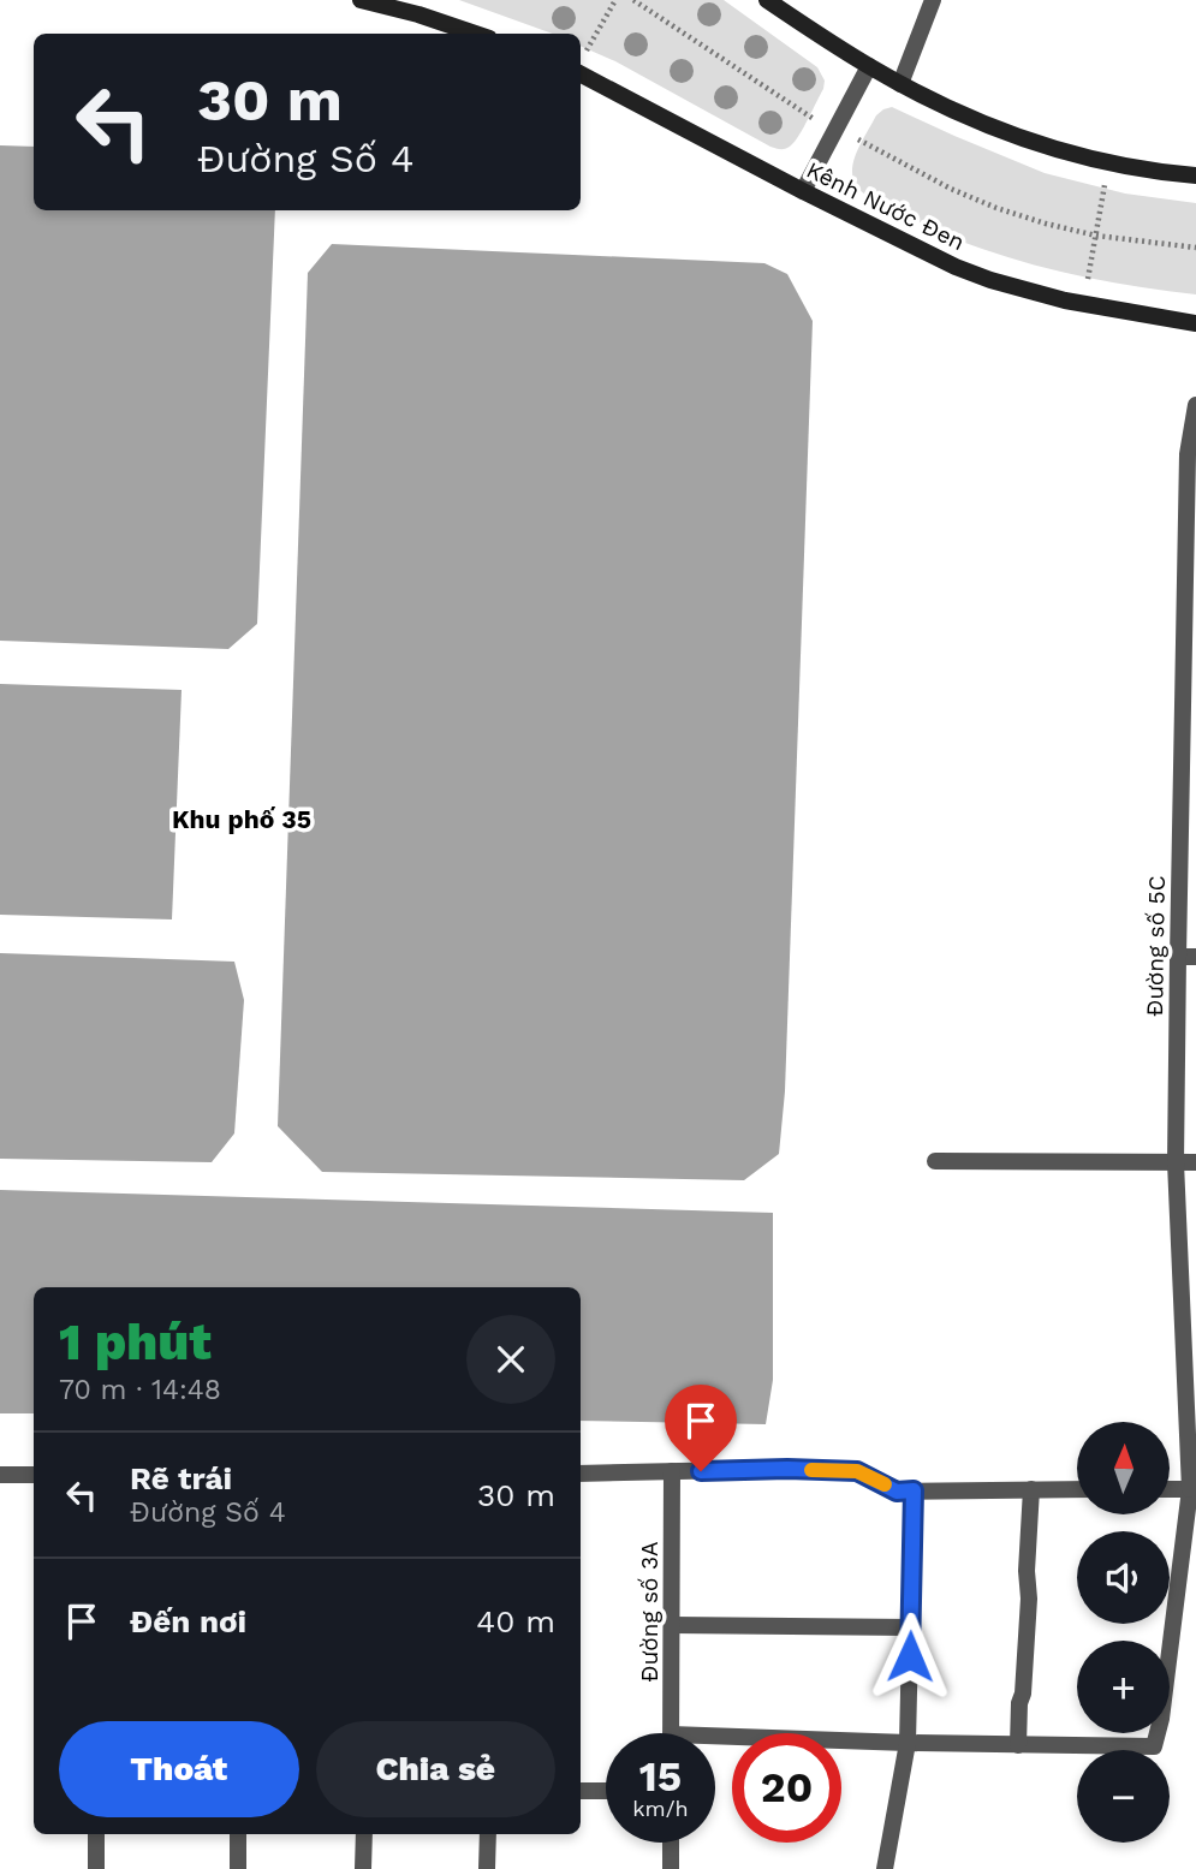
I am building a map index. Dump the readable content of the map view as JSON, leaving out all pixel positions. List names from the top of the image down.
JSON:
{
  "streets": {
    "street": ["Kênh Nước Đen", "Đường số 5C", "Đường số 3A"]
  },
  "districts": ["Khu phố 35"],
  "north": "top",
  "page": {
    "turn": ["30 m", "Đường Số 4"],
    "heading": ["1 phút", "70 m · 14:48"],
    "map_buttons": ["+", "−"],
    "list": [
      {
        "name": "Rẽ trái",
        "note": "Đường Số 4",
        "value": "30 m"
      },
      {
        "name": "Đến nơi",
        "value": "40 m"
      }
    ],
    "buttons": ["Thoát", "Chia sẻ"],
    "speed": "15 km/h",
    "limit": "20"
  }
}
